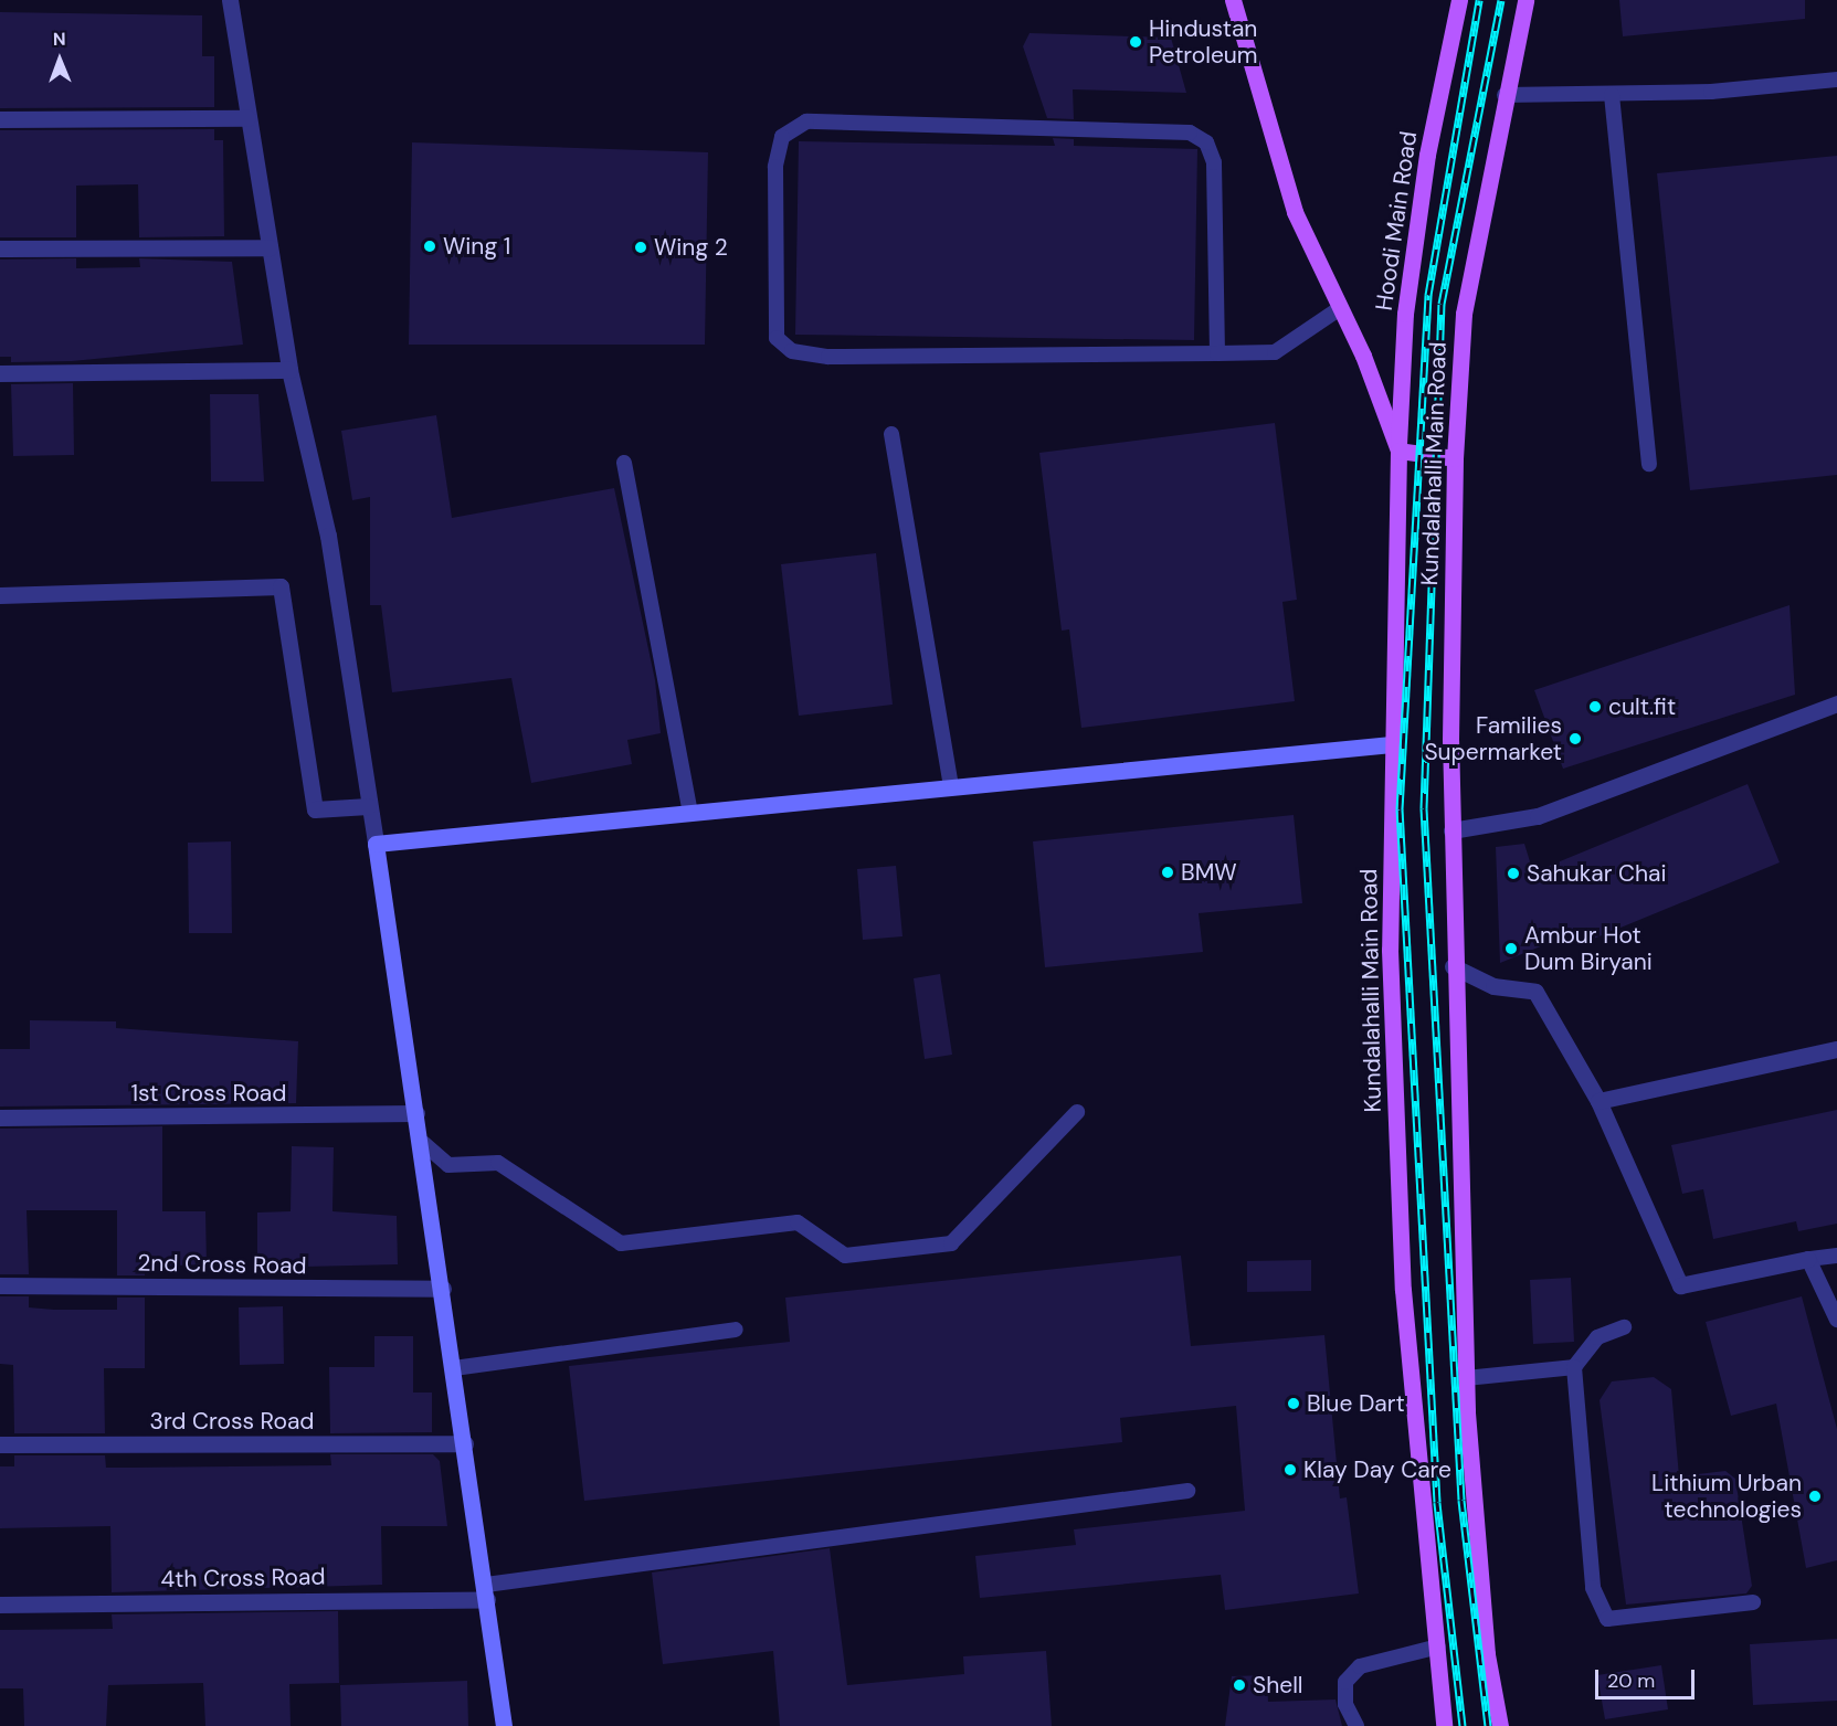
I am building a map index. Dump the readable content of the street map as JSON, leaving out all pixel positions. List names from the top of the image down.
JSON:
{
  "streets": {
    "main road": ["Hoodi Main Road", "Kundalahalli Main Road"],
    "street": [
      "1st Cross Road",
      "2nd Cross Road",
      "3rd Cross Road",
      "4th Cross Road"
    ]
  },
  "crossings": [
    ["Hoodi Main Road", "Kundalahalli Main Road"]
  ],
  "places": [
    "Hindustan Petroleum",
    "Wing 1",
    "Wing 2",
    "cult.fit",
    "Families Supermarket",
    "BMW",
    "Sahukar Chai",
    "Ambur Hot Dum Biryani",
    "Blue Dart",
    "Klay Day Care",
    "Lithium Urban technologies",
    "Shell"
  ],
  "scale_bar": "20 m",
  "north": "top"
}
